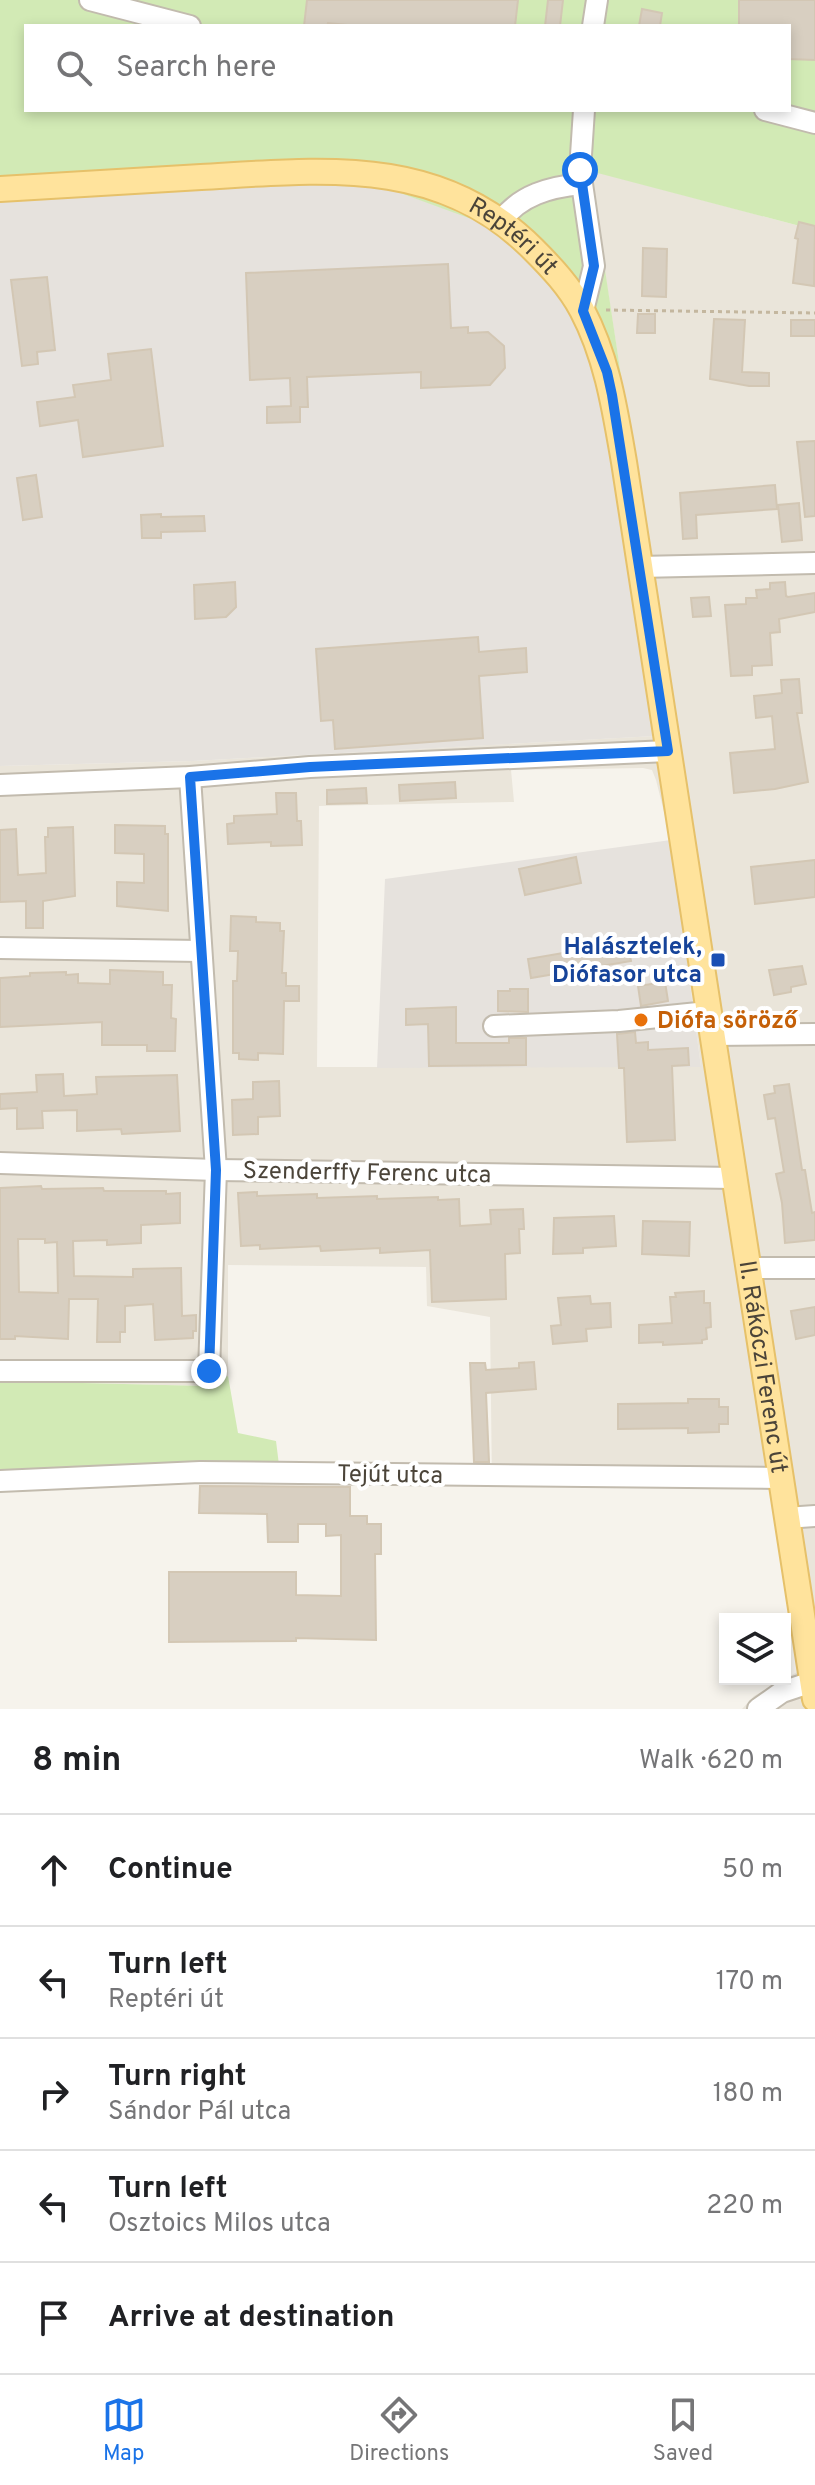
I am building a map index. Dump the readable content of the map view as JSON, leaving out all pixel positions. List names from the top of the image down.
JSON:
{
  "streets": {
    "main road": ["Reptéri út", "II. Rákóczi Ferenc út"],
    "street": ["Szenderffy Ferenc utca", "Tejút utca"]
  },
  "crossings": [
    ["Reptéri út", "II. Rákóczi Ferenc út"],
    ["Szenderffy Ferenc utca", "II. Rákóczi Ferenc út"],
    ["II. Rákóczi Ferenc út", "Tejút utca"]
  ],
  "places": {
    "transit": ["Halásztelek, Diófasor utca"],
    "other": ["Diófa söröző"]
  },
  "page": {
    "search": "Search here",
    "heading": ["8 min", "Walk · 620 m"],
    "list": [
      ["Continue", "50 m"],
      ["Turn left", "Reptéri út", "170 m"],
      ["Turn right", "Sándor Pál utca", "180 m"],
      ["Turn left", "Osztoics Milos utca", "220 m"],
      "Arrive at destination"
    ],
    "nav": ["Map", "Directions", "Saved"]
  }
}
